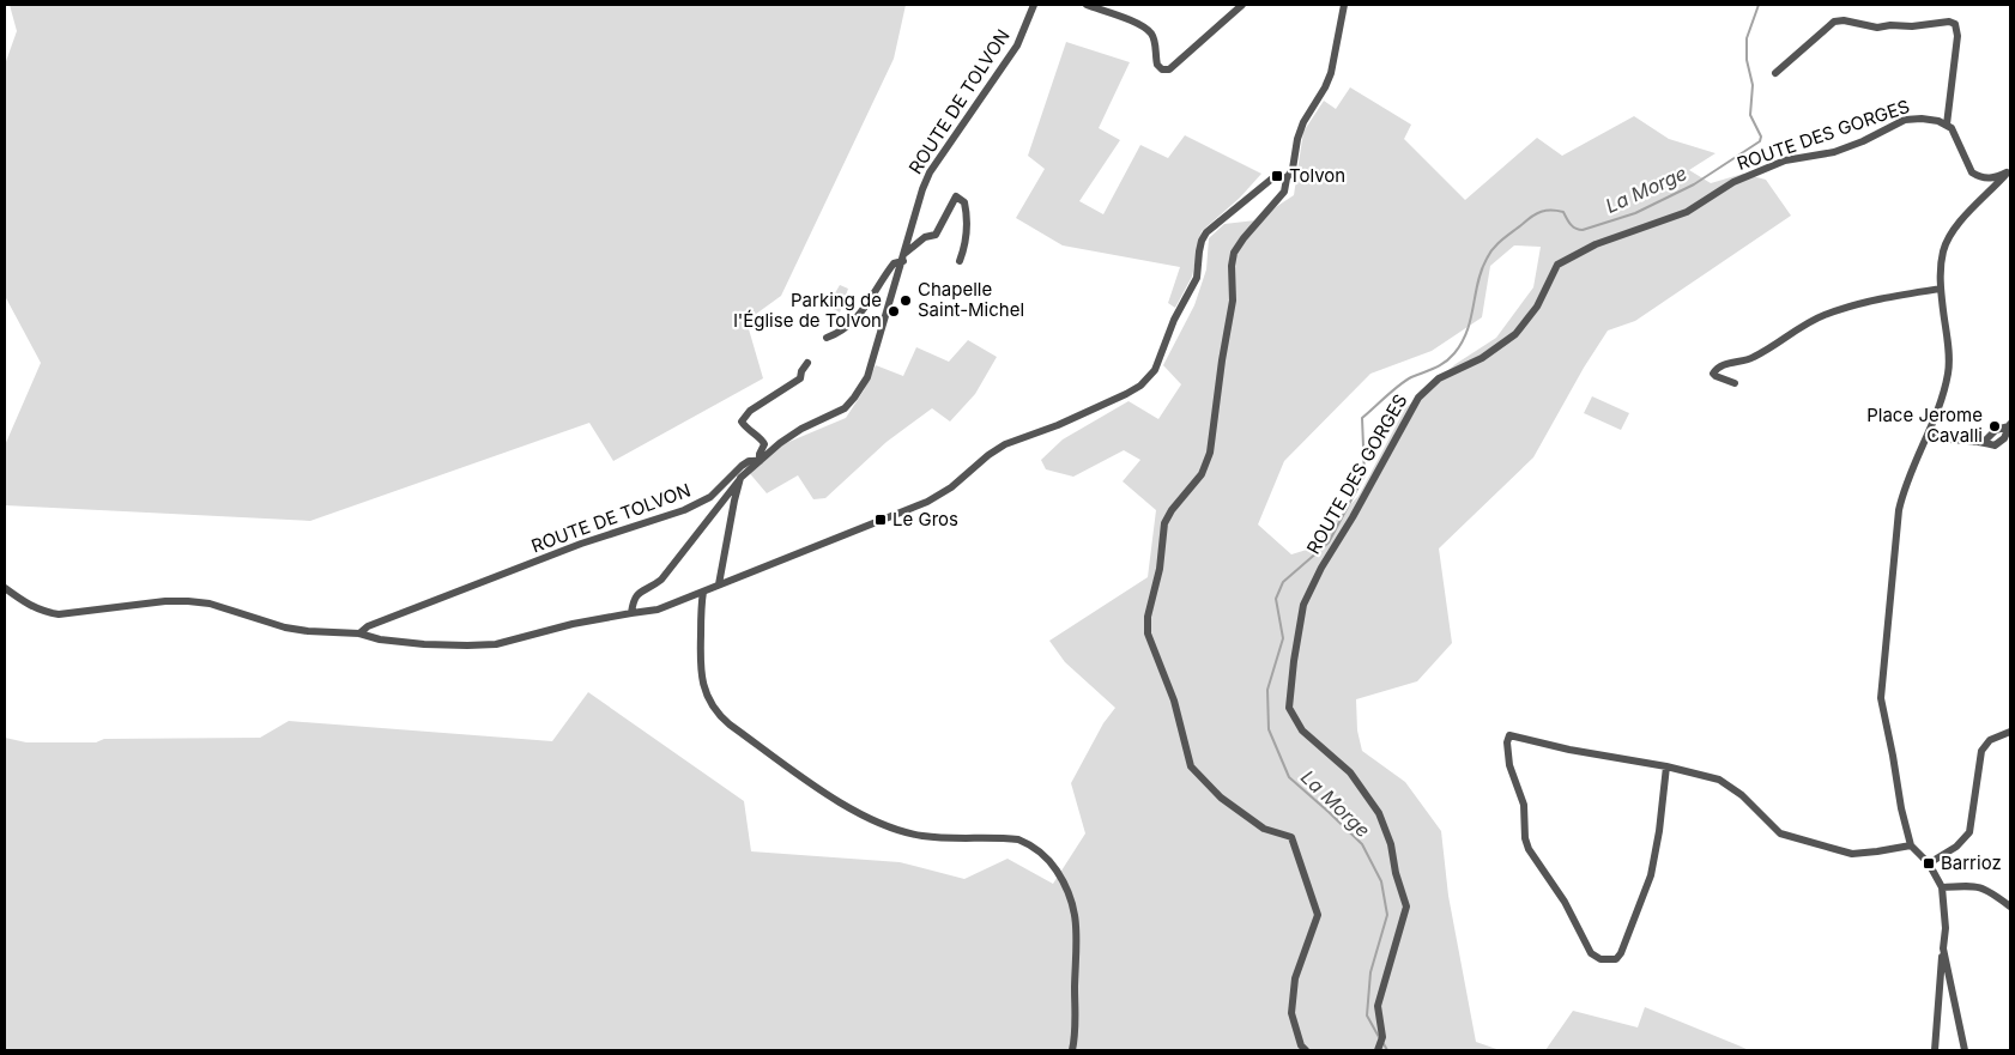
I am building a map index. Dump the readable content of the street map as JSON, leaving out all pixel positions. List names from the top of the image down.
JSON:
{
  "streets": {
    "street": ["ROUTE DE TOLVON", "ROUTE DES GORGES"]
  },
  "water": ["La Morge"],
  "places": {
    "transit": ["Tolvon", "Le Gros", "Barrioz"],
    "other": ["Chapelle Saint-Michel", "Parking de l'Église de Tolvon", "Place Jerome Cavalli"]
  }
}
